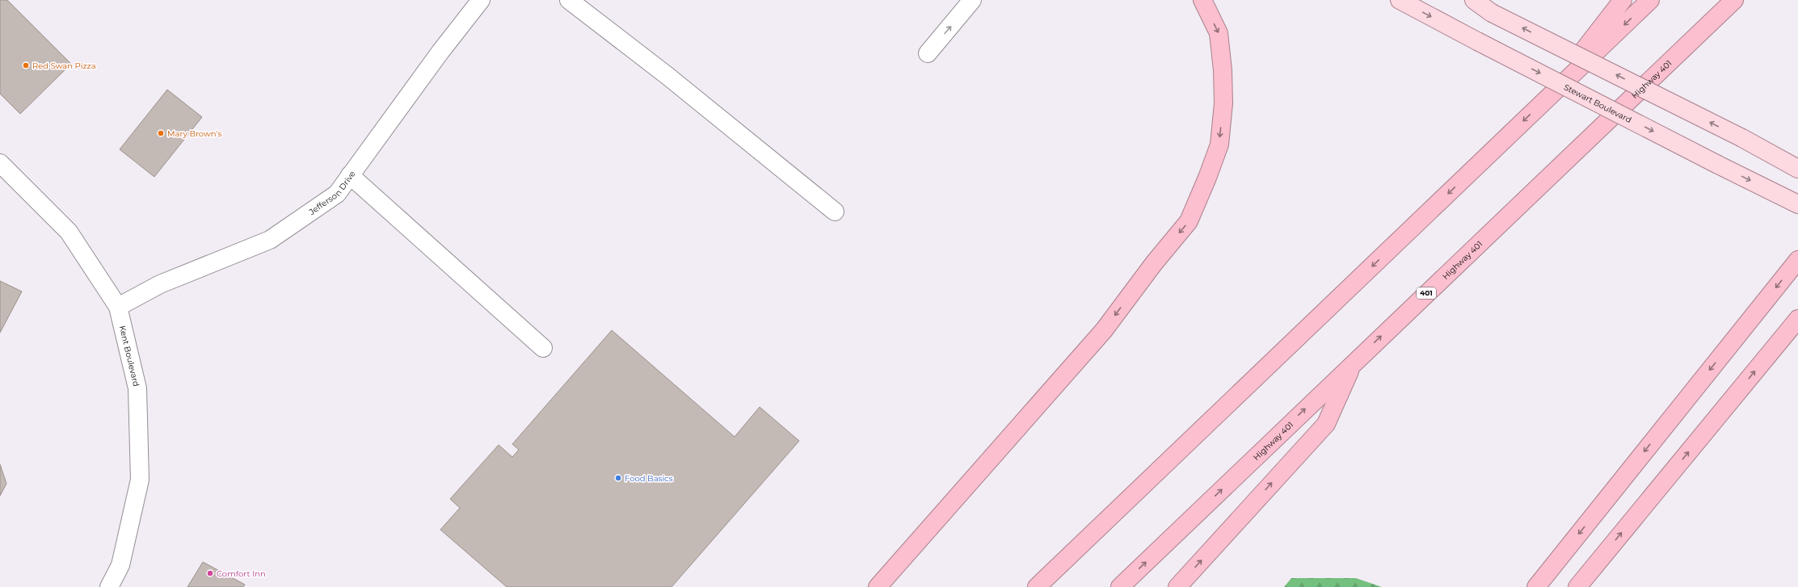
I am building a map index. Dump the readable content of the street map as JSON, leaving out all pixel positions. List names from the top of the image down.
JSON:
{
  "streets": {
    "highway": ["Highway 401", "401"],
    "main road": ["Stewart Boulevard"],
    "street": ["Jefferson Drive", "Kent Boulevard"]
  },
  "crossings": [
    ["Jefferson Drive", "Kent Boulevard"]
  ],
  "places": [
    "Red Swan Pizza",
    "Mary Brown's",
    "Food Basics",
    "Comfort Inn"
  ]
}
